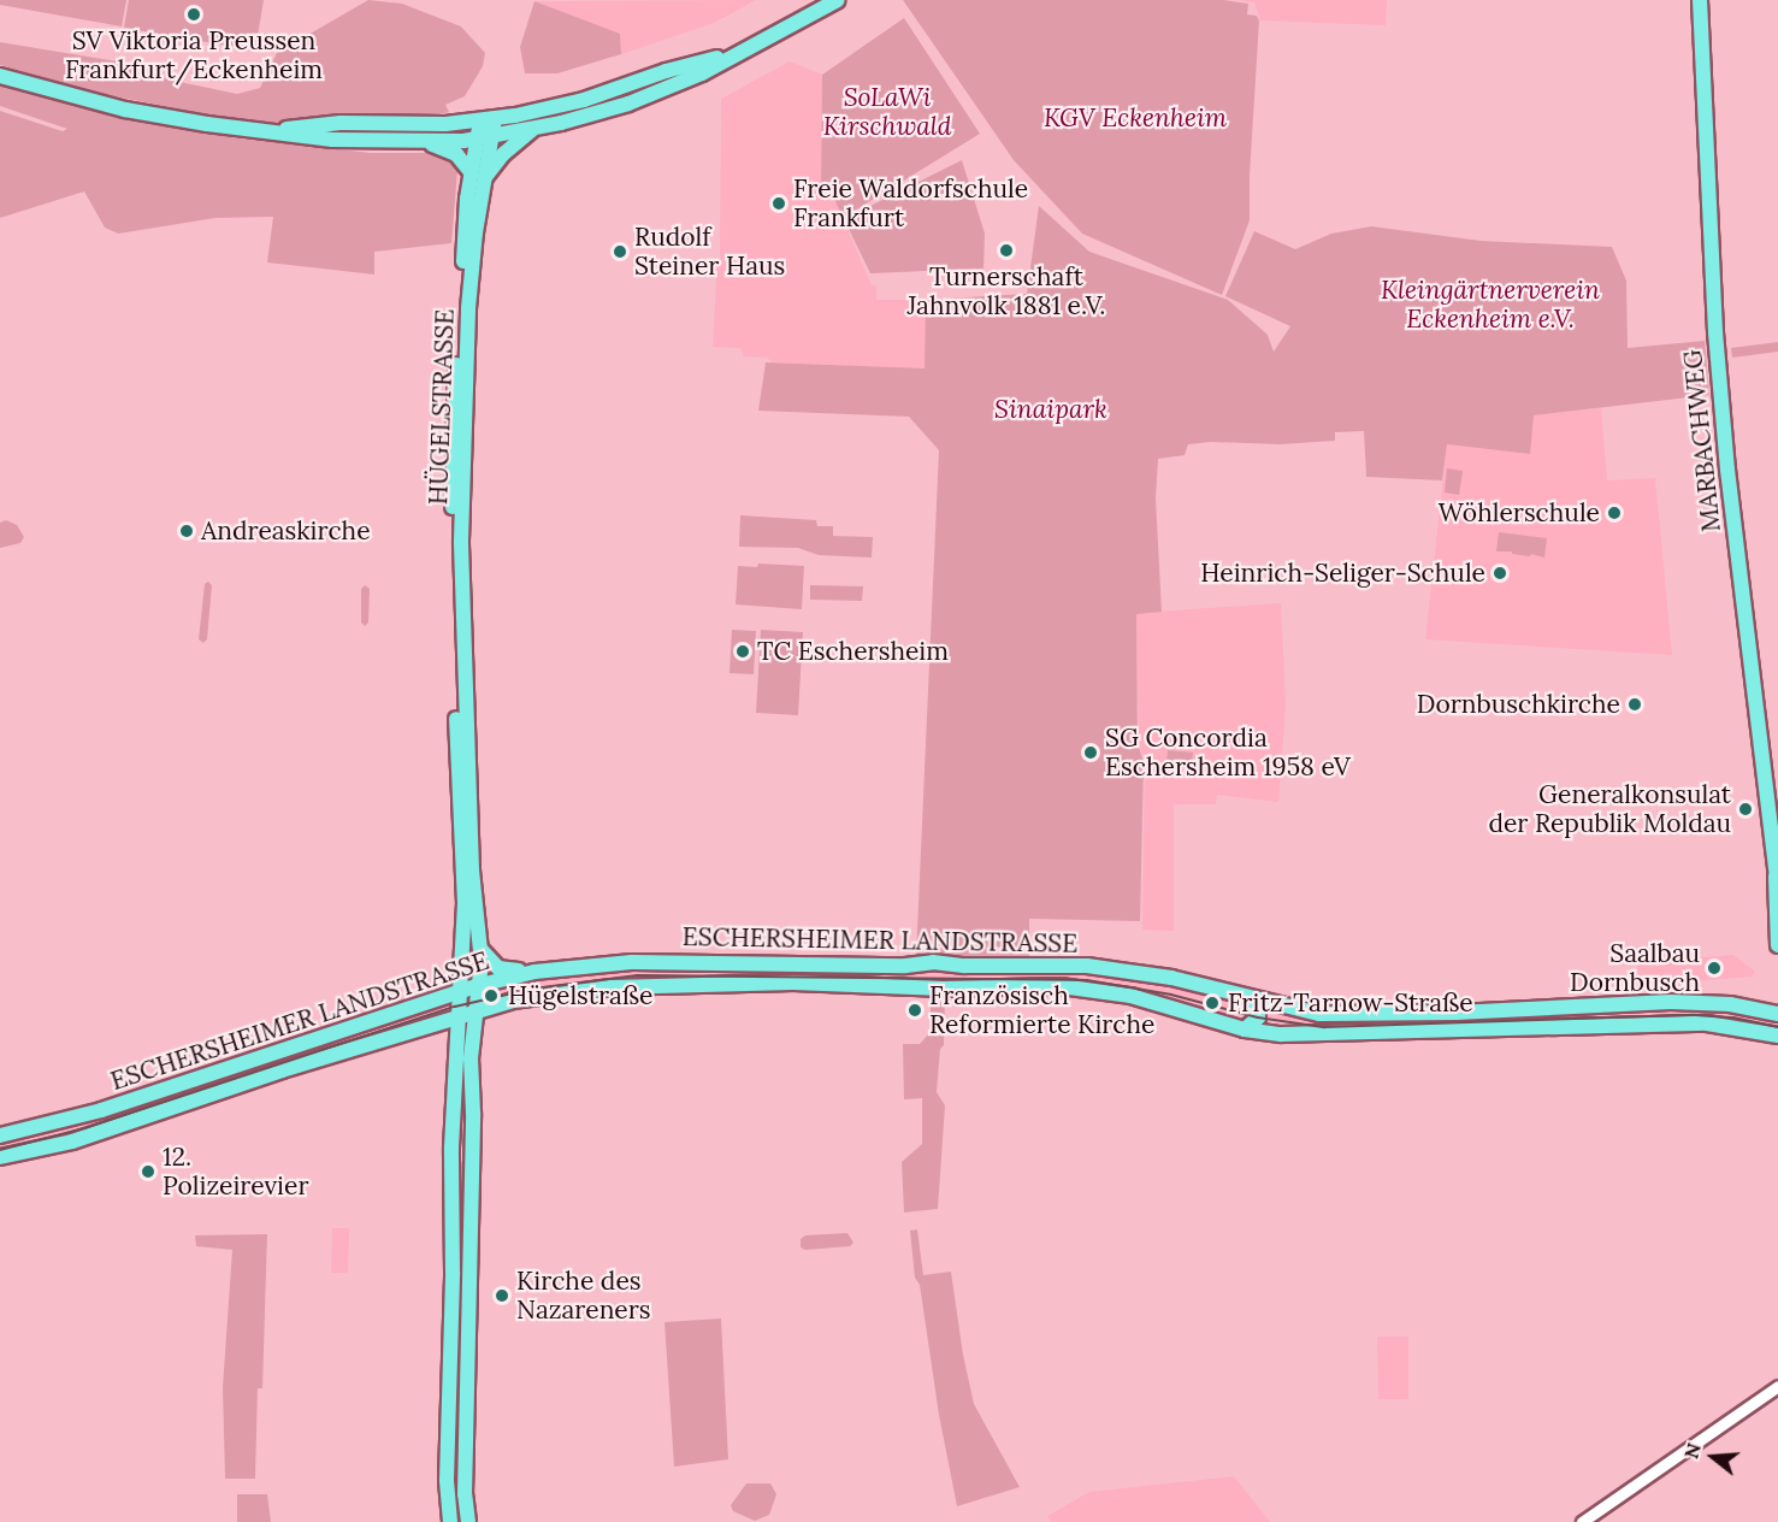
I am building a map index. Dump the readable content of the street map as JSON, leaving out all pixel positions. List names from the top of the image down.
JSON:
{
  "streets": {
    "main road": ["HÜGELSTRASSE", "MARBACHWEG", "ESCHERSHEIMER LANDSTRASSE"]
  },
  "crossings": [
    ["HÜGELSTRASSE", "ESCHERSHEIMER LANDSTRASSE"]
  ],
  "parks": [
    "SoLaWi Kirschwald",
    "KGV Eckenheim",
    "Kleingärtnerverein Eckenheim e.V.",
    "Sinaipark"
  ],
  "places": [
    "SV Viktoria Preussen Frankfurt/Eckenheim",
    "Freie Waldorfschule Frankfurt",
    "Turnerschaft Jahnvolk 1881 e.V.",
    "Rudolf Steiner Haus",
    "Wöhlerschule",
    "Andreaskirche",
    "Heinrich-Seliger-Schule",
    "TC Eschersheim",
    "Dornbuschkirche",
    "SG Concordia Eschersheim 1958 eV",
    "Generalkonsulat der Republik Moldau",
    "Saalbau Dornbusch",
    "Hügelstraße",
    "Fritz-Tarnow-Straße",
    "Französisch Reformierte Kirche",
    "12. Polizeirevier",
    "Kirche des Nazareners"
  ],
  "north": "left"
}
